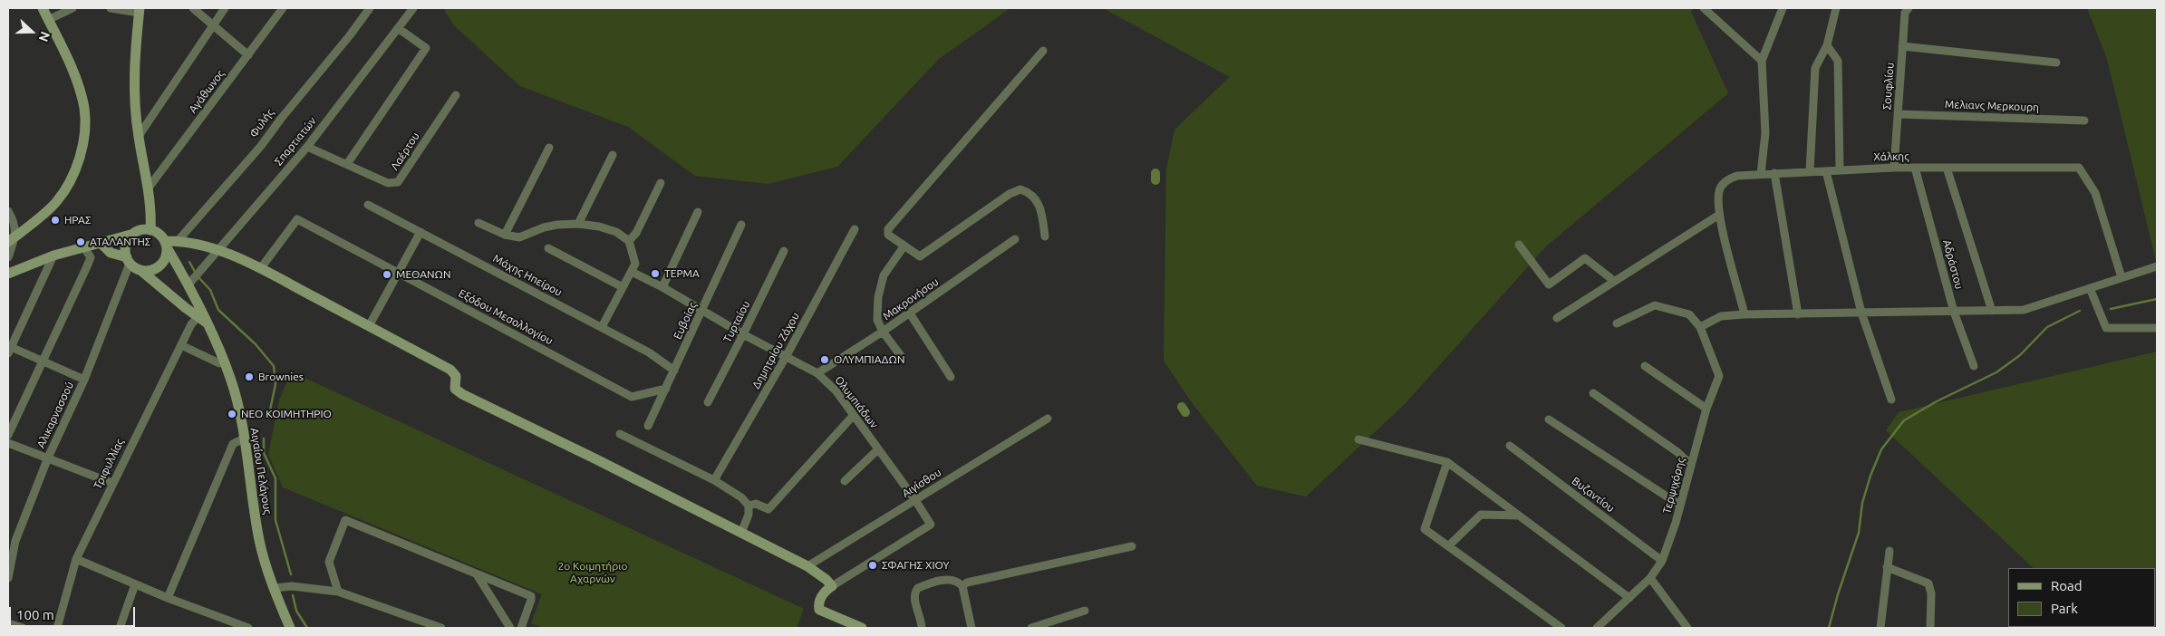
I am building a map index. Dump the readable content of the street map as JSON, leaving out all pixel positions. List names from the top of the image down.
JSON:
{
  "streets": {
    "street": [
      "Σουφλίου",
      "Αγάθωνος",
      "Μελιανς Μερκουρη",
      "Φυλής",
      "Σπαρτιατών",
      "Λαέρτου",
      "Χάλκης",
      "Αδράστου",
      "Μάχης Ηπείρου",
      "Μακρονήσου",
      "Εξόδου Μεσολλογίου",
      "Ευβοίας",
      "Τυρταίου",
      "Δημητρίου Ζάχου",
      "Ολυμπιάδων",
      "Αλικαρνασσού",
      "Τριφυλλίας",
      "Αιγαίου Πελάγους",
      "Αιγίσθου",
      "Τερψιχόρης",
      "Βυζαντίου"
    ]
  },
  "crossings": [
    ["Σουφλίου", "Μελιανς Μερκουρη"],
    ["Σουφλίου", "Χάλκης"],
    ["Σπαρτιατών", "Λαέρτου"],
    ["Σπαρτιατών", "Αιγαίου Πελάγους"],
    ["Χάλκης", "Αδράστου"],
    ["Μάχης Ηπείρου", "Ευβοίας"],
    ["Μακρονήσου", "Ολυμπιάδων"],
    ["Εξόδου Μεσολλογίου", "Ευβοίας"],
    ["Ευβοίας", "Ολυμπιάδων"],
    ["Τυρταίου", "Ολυμπιάδων"],
    ["Δημητρίου Ζάχου", "Ολυμπιάδων"],
    ["Ολυμπιάδων", "Αιγίσθου"],
    ["Αλικαρνασσού", "Αιγαίου Πελάγους"],
    ["Τερψιχόρης", "Βυζαντίου"]
  ],
  "parks": ["2ο Κοιμητήριο Αχαρνών"],
  "places": [
    "ΗΡΑΣ",
    "ΑΤΑΛΑΝΤΗΣ",
    "ΤΕΡΜΑ",
    "ΜΕΘΑΝΩΝ",
    "ΟΛΥΜΠΙΑΔΩΝ",
    "Brownies",
    "ΝΕΟ ΚΟΙΜΗΤΗΡΙΟ",
    "ΣΦΑΓΗΣ ΧΙΟΥ"
  ],
  "legend": ["Road", "Park"],
  "scale_bar": "100 m",
  "north": "right"
}
